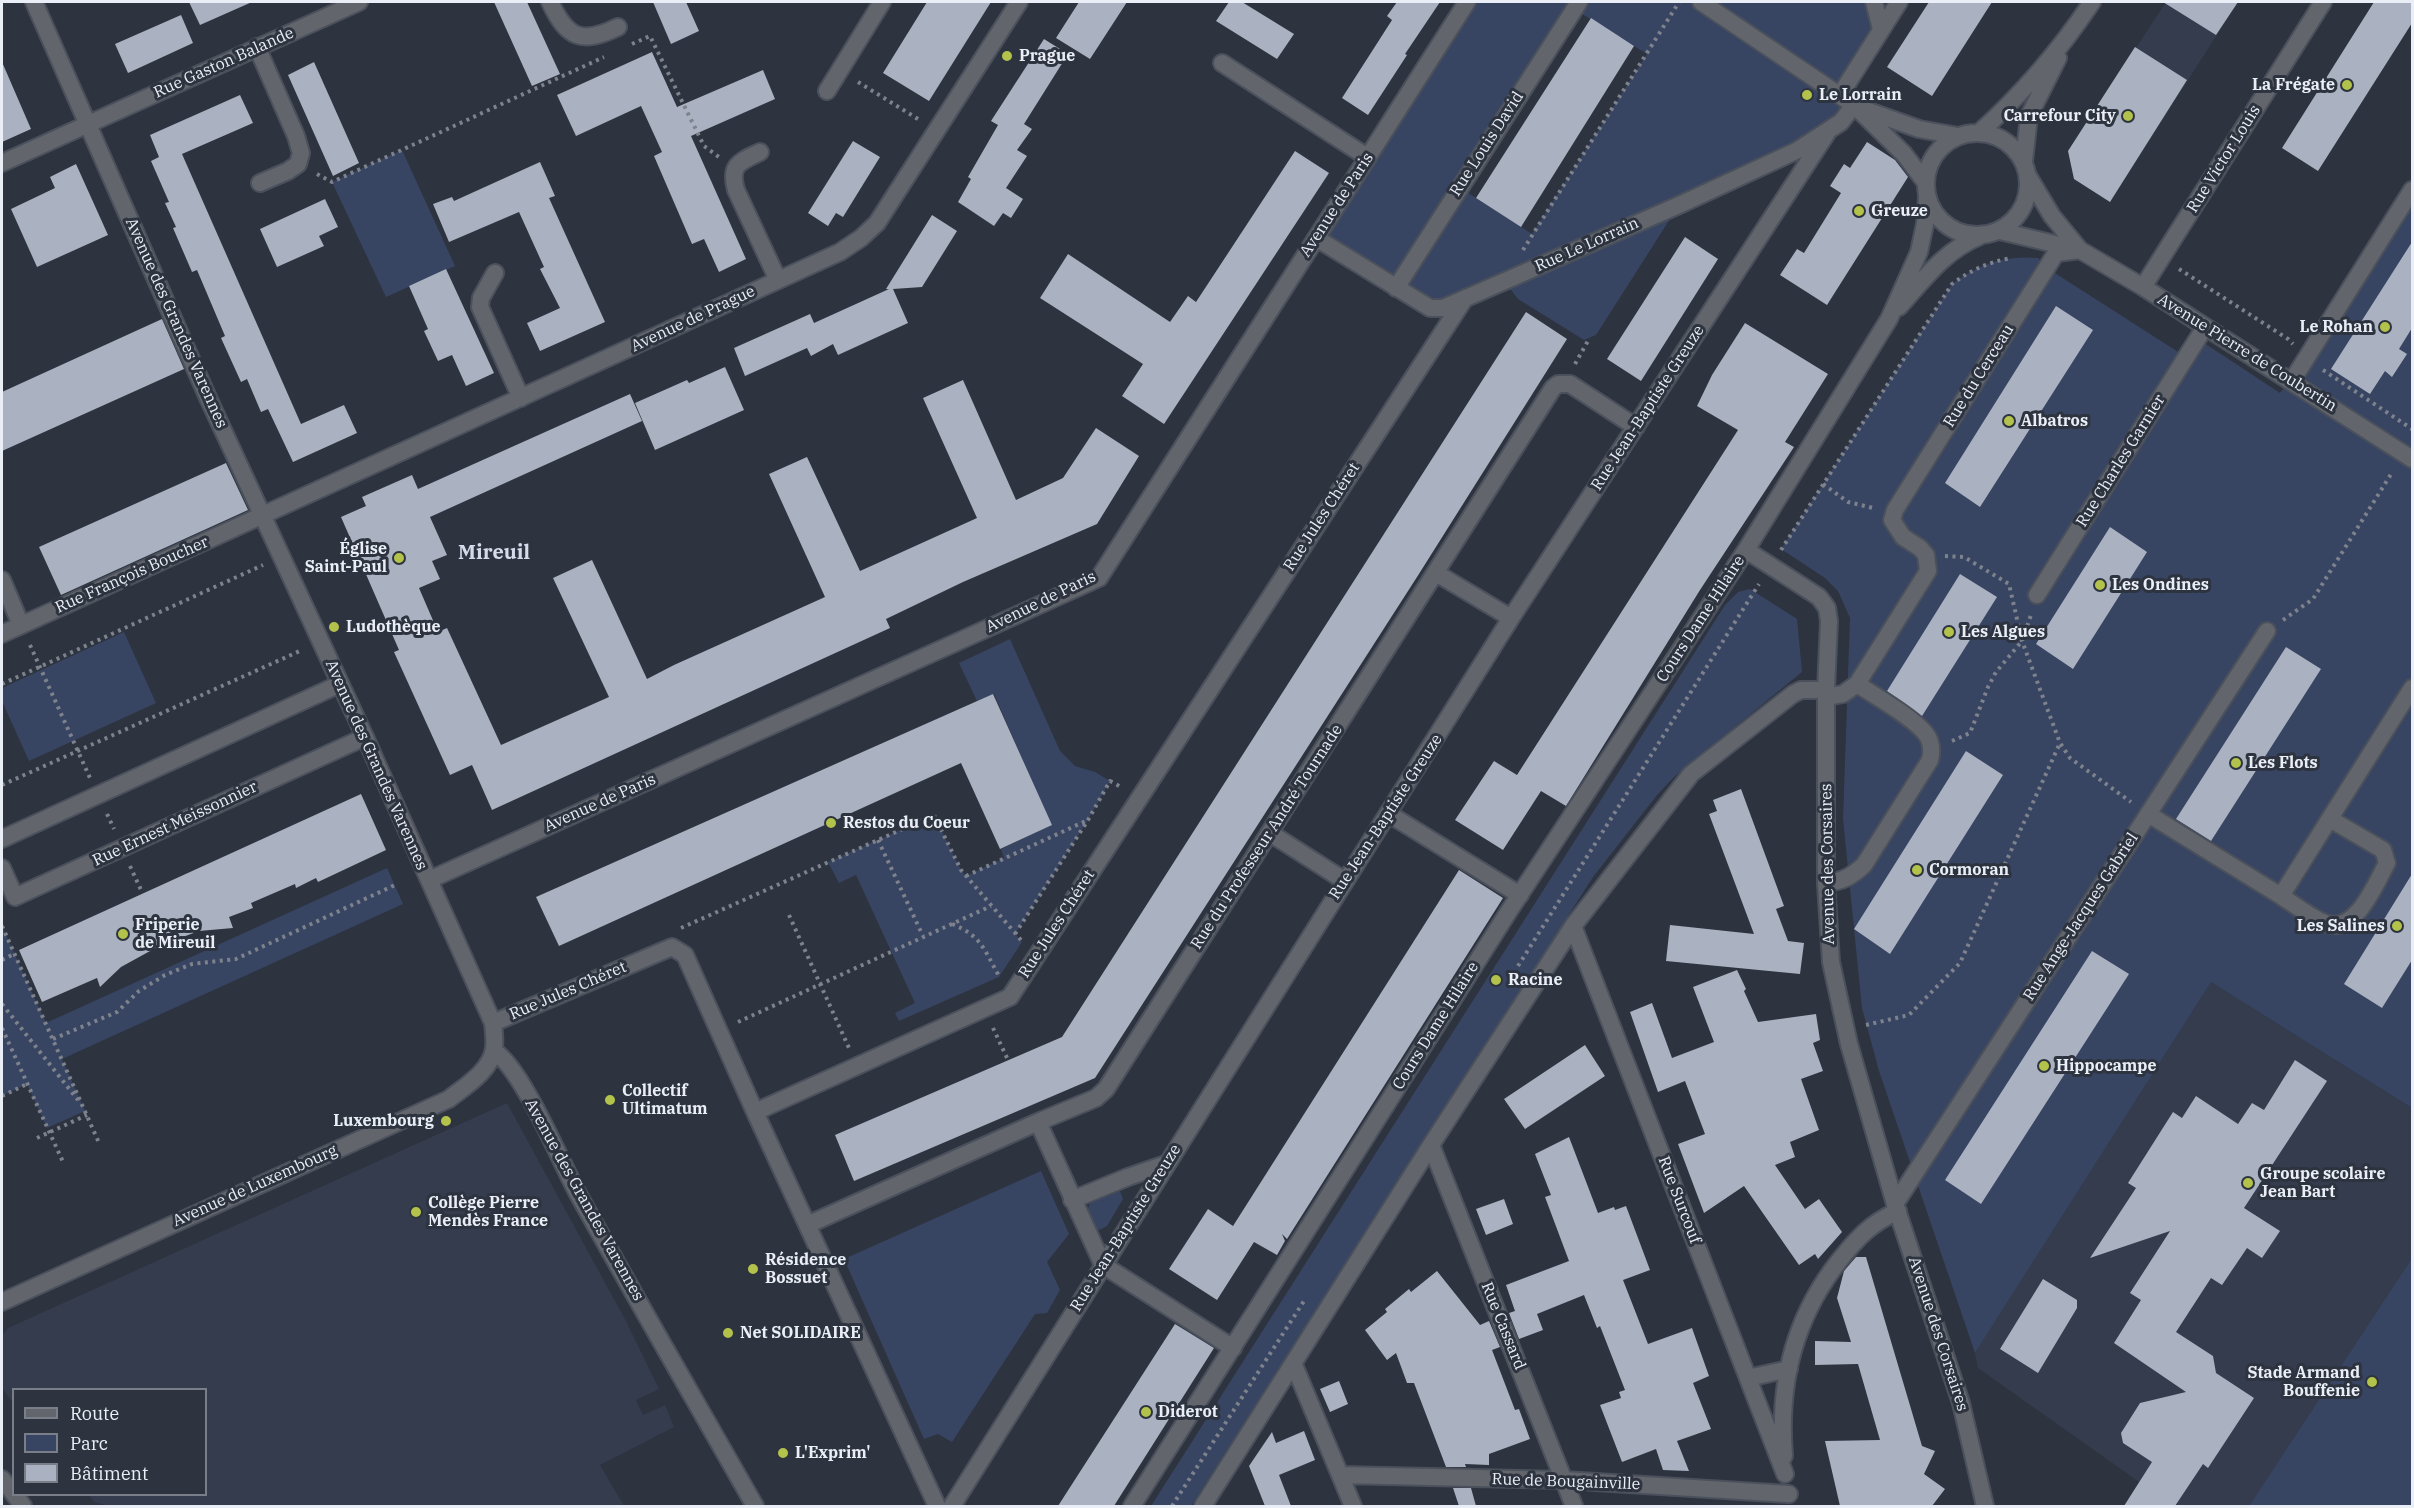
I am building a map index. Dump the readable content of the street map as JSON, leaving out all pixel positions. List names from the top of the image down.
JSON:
{
  "streets": {
    "street": [
      "Rue Gaston Balande",
      "Rue Louis David",
      "Rue Victor Louis",
      "Avenue de Paris",
      "Rue Le Lorrain",
      "Avenue de Prague",
      "Avenue des Grandes Varennes",
      "Avenue Pierre de Coubertin",
      "Rue du Cerceau",
      "Rue Jean-Baptiste Greuze",
      "Rue Charles Garnier",
      "Rue Jules Chéret",
      "Rue François Boucher",
      "Cours Dame Hilaire",
      "Rue Ernest Meissonnier",
      "Rue du Professeur André Tournade",
      "Avenue des Corsaires",
      "Rue Ange-Jacques Gabriel",
      "Avenue de Luxembourg",
      "Rue Surcouf",
      "Rue Cassard",
      "Rue de Bougainville"
    ]
  },
  "crossings": [
    ["Rue Gaston Balande", "Avenue des Grandes Varennes"],
    ["Rue Louis David", "Rue Le Lorrain"],
    ["Rue Victor Louis", "Avenue Pierre de Coubertin"],
    ["Avenue de Paris", "Rue Le Lorrain"],
    ["Avenue de Paris", "Avenue des Grandes Varennes"],
    ["Rue Le Lorrain", "Rue Jean-Baptiste Greuze"],
    ["Rue Le Lorrain", "Rue Jules Chéret"],
    ["Avenue de Prague", "Avenue des Grandes Varennes"],
    ["Avenue de Prague", "Rue François Boucher"],
    ["Avenue des Grandes Varennes", "Rue Jules Chéret"],
    ["Avenue des Grandes Varennes", "Rue François Boucher"],
    ["Avenue des Grandes Varennes", "Rue Ernest Meissonnier"],
    ["Avenue des Grandes Varennes", "Avenue de Luxembourg"],
    ["Avenue Pierre de Coubertin", "Rue du Cerceau"],
    ["Avenue Pierre de Coubertin", "Rue Charles Garnier"],
    ["Rue Jean-Baptiste Greuze", "Rue du Professeur André Tournade"],
    ["Cours Dame Hilaire", "Avenue des Corsaires"],
    ["Avenue des Corsaires", "Rue Ange-Jacques Gabriel"],
    ["Rue Cassard", "Rue de Bougainville"]
  ],
  "districts": ["Mireuil"],
  "places": [
    "Prague",
    "La Frégate",
    "Le Lorrain",
    "Carrefour City",
    "Greuze",
    "Le Rohan",
    "Albatros",
    "Église Saint-Paul",
    "Les Ondines",
    "Ludothèque",
    "Les Algues",
    "Les Flots",
    "Restos du Coeur",
    "Cormoran",
    "Les Salines",
    "Friperie de Mireuil",
    "Racine",
    "Hippocampe",
    "Collectif Ultimatum",
    "Luxembourg",
    "Groupe scolaire Jean Bart",
    "Collège Pierre Mendès France",
    "Résidence Bossuet",
    "Net SOLIDAIRE",
    "Stade Armand Bouffenie",
    "Diderot",
    "L'Exprim'"
  ],
  "legend": ["Route", "Parc", "Bâtiment"]
}
